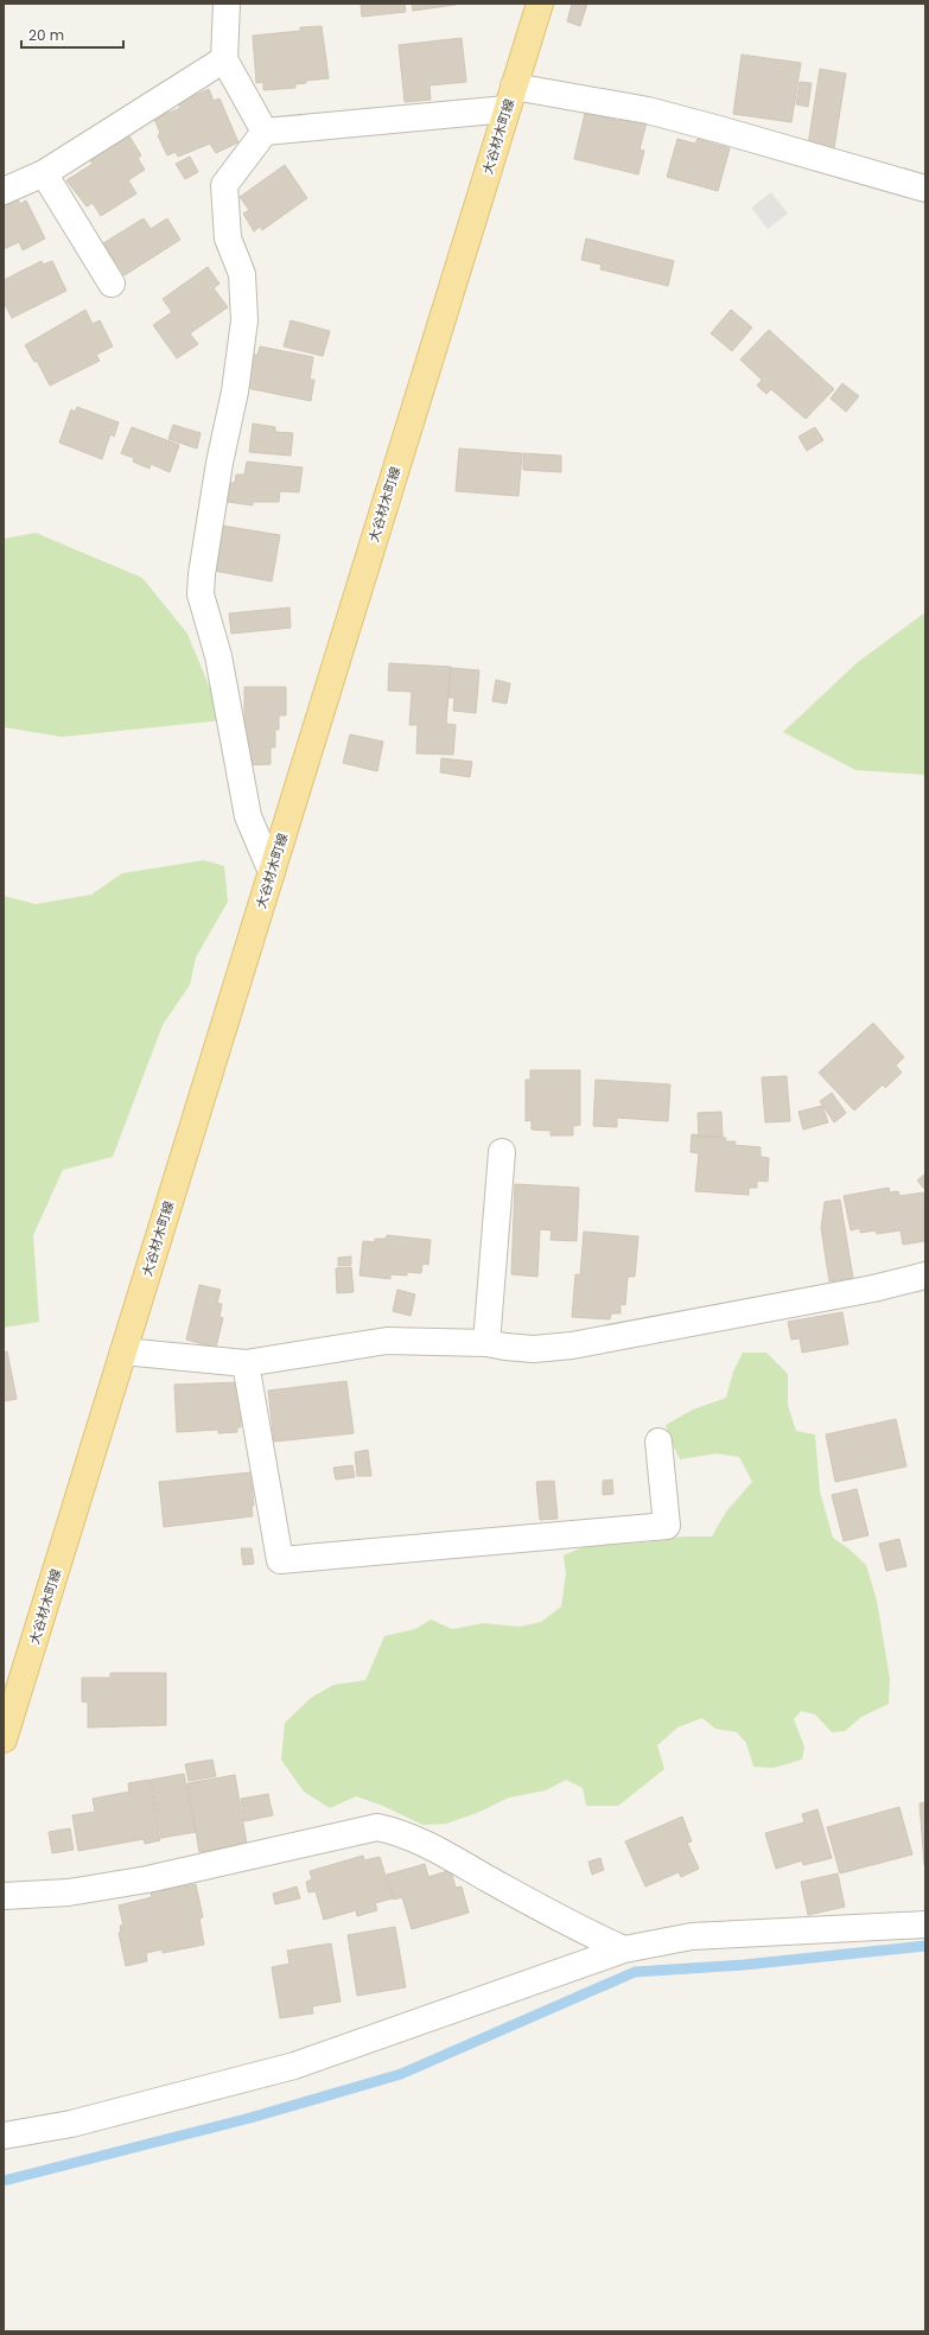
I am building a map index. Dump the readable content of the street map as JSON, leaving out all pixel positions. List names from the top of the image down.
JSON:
{
  "streets": {
    "main road": ["大谷材木町線"]
  },
  "scale_bar": "20 m"
}
